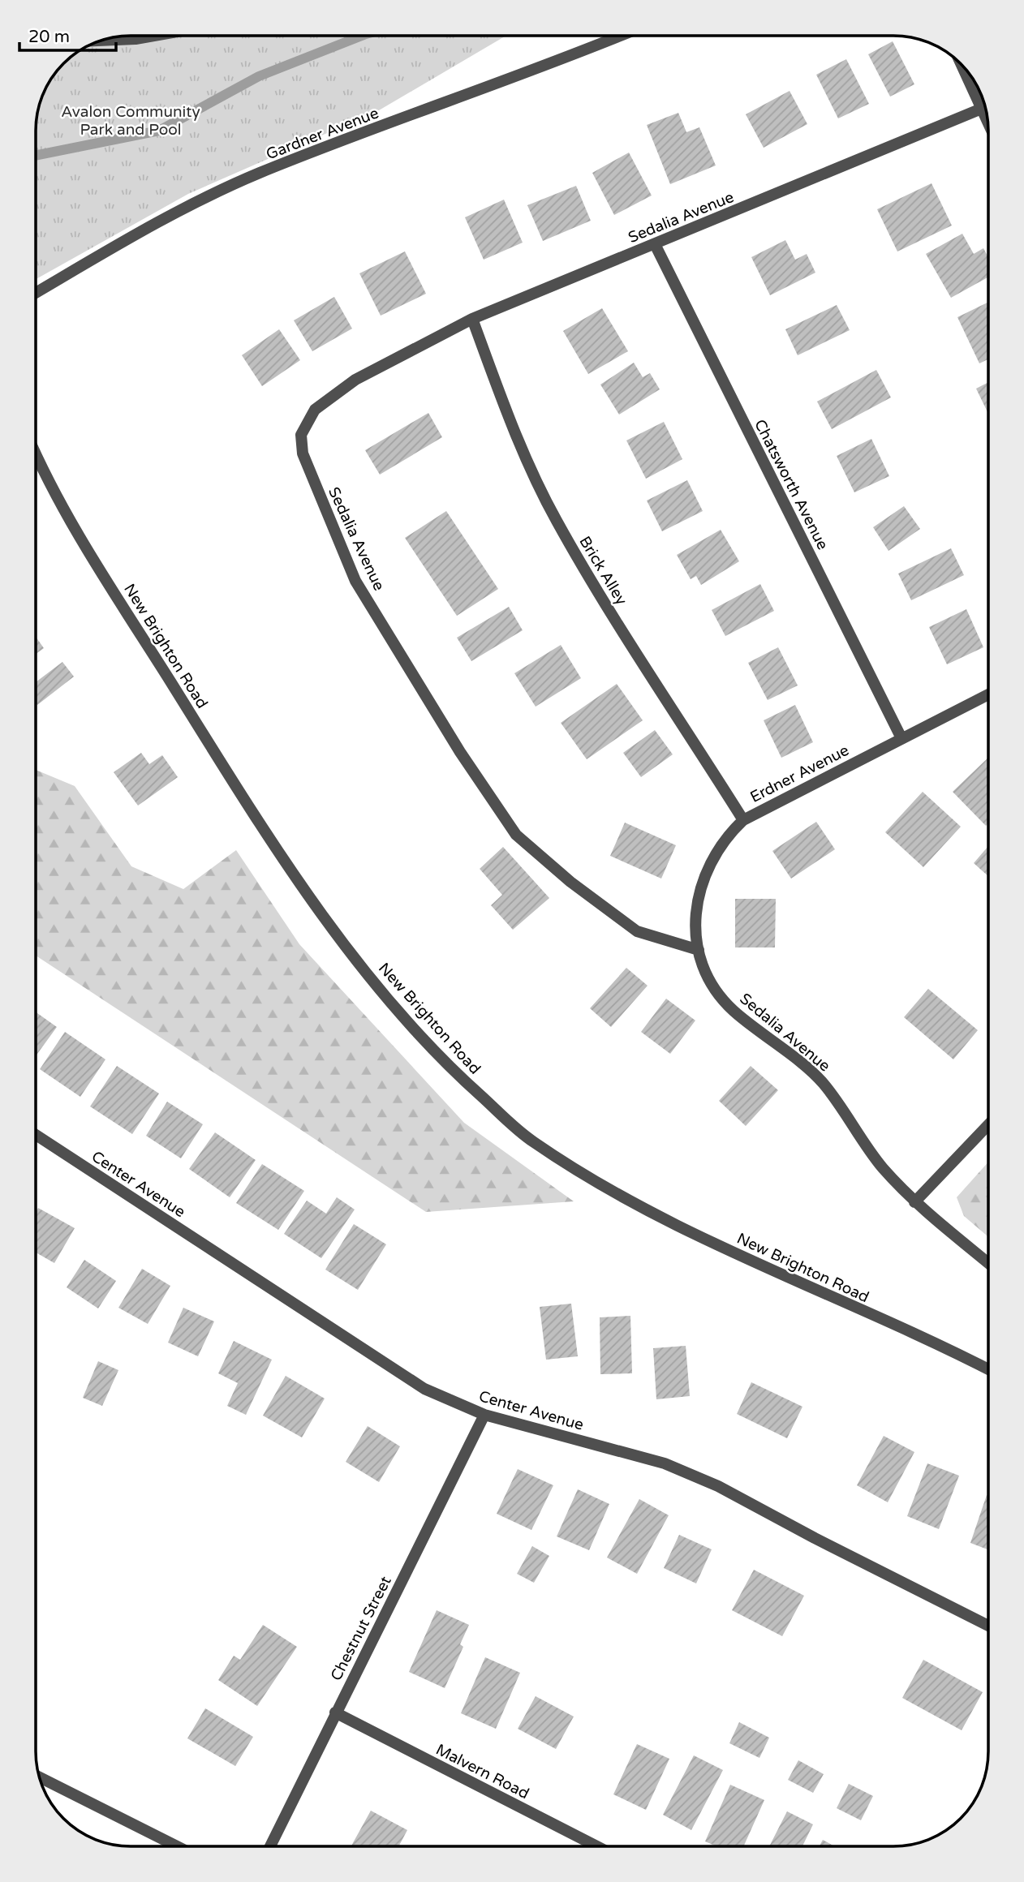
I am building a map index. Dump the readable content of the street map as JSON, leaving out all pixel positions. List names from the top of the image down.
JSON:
{
  "streets": {
    "street": [
      "Gardner Avenue",
      "Sedalia Avenue",
      "Chatsworth Avenue",
      "Brick Alley",
      "New Brighton Road",
      "Erdner Avenue",
      "Center Avenue",
      "Chestnut Street",
      "Malvern Road"
    ]
  },
  "crossings": [
    ["Sedalia Avenue", "Chatsworth Avenue"],
    ["Sedalia Avenue", "Brick Alley"],
    ["Sedalia Avenue", "Erdner Avenue"],
    ["Chatsworth Avenue", "Erdner Avenue"],
    ["Brick Alley", "Erdner Avenue"],
    ["Center Avenue", "Chestnut Street"],
    ["Chestnut Street", "Malvern Road"]
  ],
  "parks": ["Avalon Community Park and Pool"],
  "scale_bar": "20 m"
}
